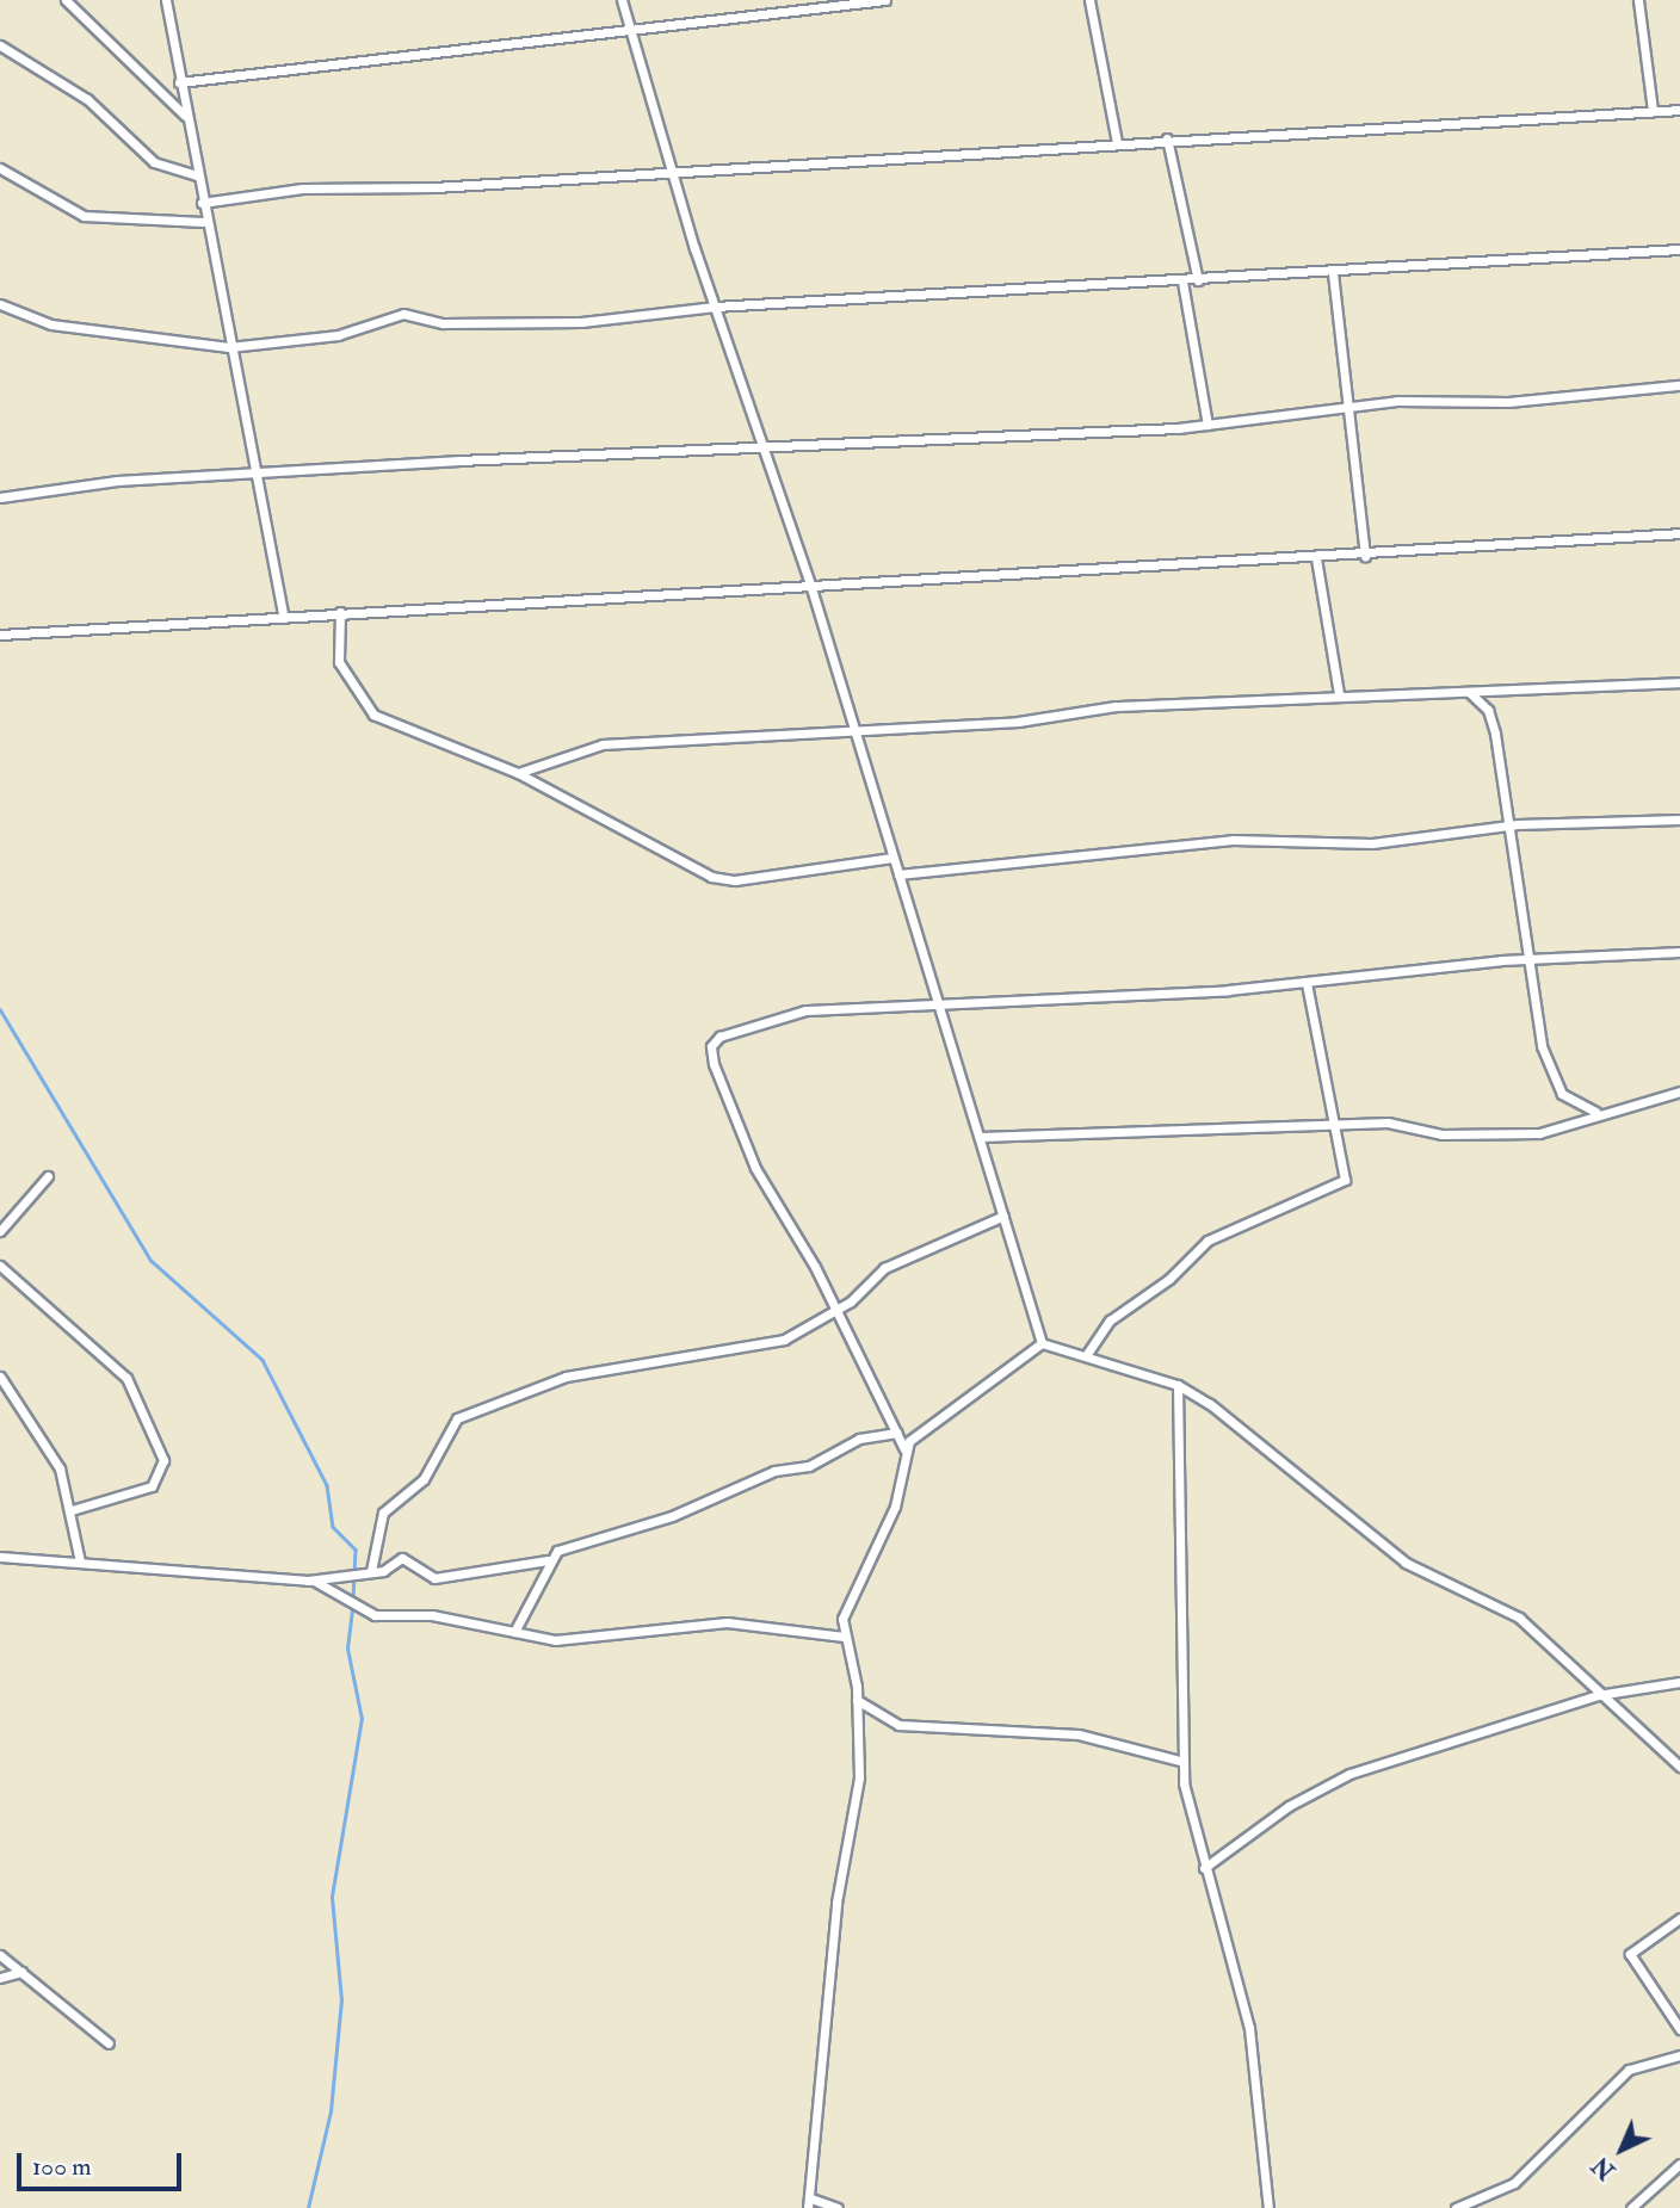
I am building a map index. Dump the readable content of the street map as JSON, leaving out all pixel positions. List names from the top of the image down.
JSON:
{
  "scale_bar": "100 m",
  "north": "bottom left"
}
